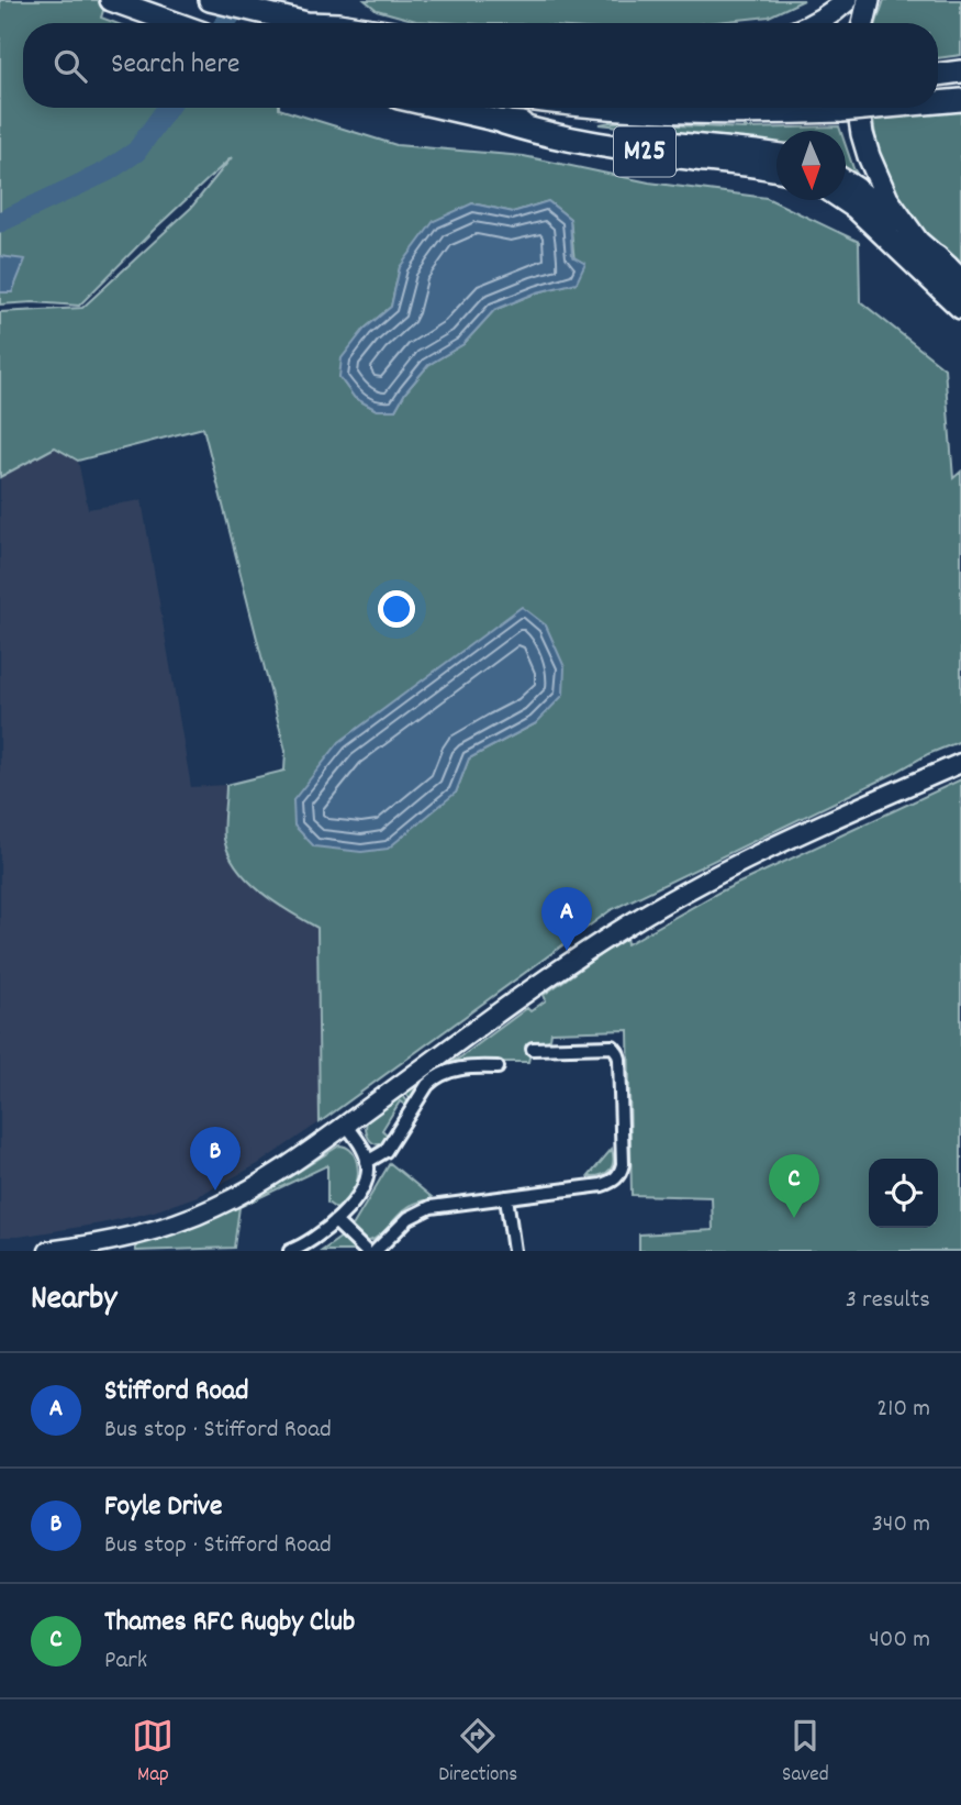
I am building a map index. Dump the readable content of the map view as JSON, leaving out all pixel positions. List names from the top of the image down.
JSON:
{
  "streets": {
    "highway": ["M25"]
  },
  "north": "bottom",
  "page": {
    "search": "Search here",
    "pins": ["A", "B", "C"],
    "heading": ["Nearby", "3 results"],
    "list": [
      {
        "mark": "A",
        "name": "Stifford Road",
        "note": "Bus stop · Stifford Road",
        "value": "210 m"
      },
      {
        "mark": "B",
        "name": "Foyle Drive",
        "note": "Bus stop · Stifford Road",
        "value": "340 m"
      },
      {
        "mark": "C",
        "name": "Thames RFC Rugby Club",
        "note": "Park",
        "value": "400 m"
      }
    ],
    "nav": ["Map", "Directions", "Saved"]
  }
}
